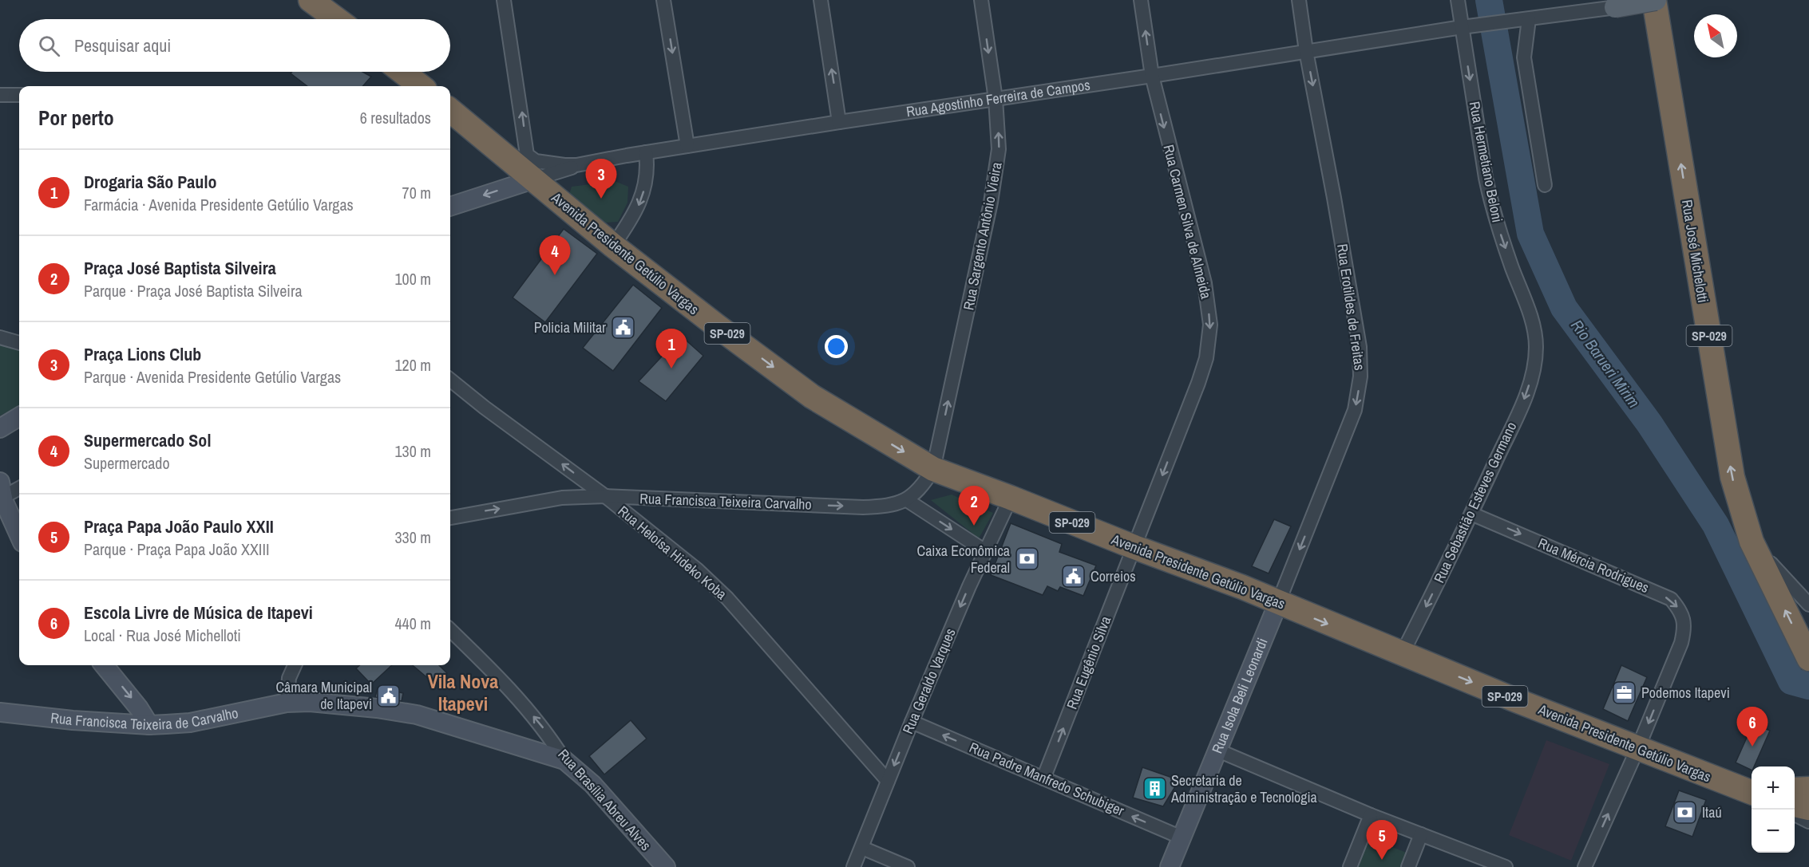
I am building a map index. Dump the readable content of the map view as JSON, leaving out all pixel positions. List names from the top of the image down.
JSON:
{
  "streets": {
    "highway": ["Rua José Michelotti", "Avenida Presidente Getúlio Vargas", "SP-029"],
    "street": [
      "Rua Agostinho Ferreira de Campos",
      "Rua Hermetiano Beloni",
      "Rua Carmen Silva de Almeida",
      "Rua Sargento Antônio Vieira",
      "Rua Erotildes de Freitas",
      "Rua Francisca Teixeira Carvalho",
      "Rua Sebastião Esteves Germano",
      "Rua Heloísa Hideko Koba",
      "Rua Mércia Rodrigues",
      "Rua Eugênio Silva",
      "Rua Geraldo Varques",
      "Rua Isola Beli Leonardi",
      "Rua Francisca Teixeira de Carvalho",
      "Rua Padre Manfredo Schubiger",
      "Rua Brasília Abreu Alves"
    ]
  },
  "crossings": [
    ["Rua Agostinho Ferreira de Campos", "Rua Hermetiano Beloni"],
    ["Rua Agostinho Ferreira de Campos", "Rua Carmen Silva de Almeida"],
    ["Rua Agostinho Ferreira de Campos", "Rua Sargento Antônio Vieira"],
    ["Rua Agostinho Ferreira de Campos", "Rua José Michelotti"],
    ["Rua Agostinho Ferreira de Campos", "Avenida Presidente Getúlio Vargas"],
    ["Rua Agostinho Ferreira de Campos", "Rua Erotildes de Freitas"],
    ["Rua Hermetiano Beloni", "Rua Sebastião Esteves Germano"],
    ["Rua Carmen Silva de Almeida", "Avenida Presidente Getúlio Vargas"],
    ["Rua Carmen Silva de Almeida", "Rua Eugênio Silva"],
    ["Rua Sargento Antônio Vieira", "Avenida Presidente Getúlio Vargas"],
    ["Rua Sargento Antônio Vieira", "Rua Francisca Teixeira Carvalho"],
    ["Avenida Presidente Getúlio Vargas", "Rua Erotildes de Freitas"],
    ["Avenida Presidente Getúlio Vargas", "Rua Francisca Teixeira Carvalho"],
    ["Avenida Presidente Getúlio Vargas", "Rua Sebastião Esteves Germano"],
    ["Avenida Presidente Getúlio Vargas", "Rua Mércia Rodrigues"],
    ["Avenida Presidente Getúlio Vargas", "Rua Eugênio Silva"],
    ["Avenida Presidente Getúlio Vargas", "Rua Geraldo Varques"],
    ["Avenida Presidente Getúlio Vargas", "Rua Isola Beli Leonardi"],
    ["Rua Erotildes de Freitas", "Rua Isola Beli Leonardi"],
    ["Rua Francisca Teixeira Carvalho", "Rua Heloísa Hideko Koba"],
    ["Rua Sebastião Esteves Germano", "Rua Mércia Rodrigues"],
    ["Rua Heloísa Hideko Koba", "Rua Geraldo Varques"],
    ["Rua Eugênio Silva", "Rua Padre Manfredo Schubiger"],
    ["Rua Geraldo Varques", "Rua Padre Manfredo Schubiger"],
    ["Rua Isola Beli Leonardi", "Rua Padre Manfredo Schubiger"],
    ["Rua Francisca Teixeira de Carvalho", "Rua Brasília Abreu Alves"]
  ],
  "one_way": [
    "Rua José Michelotti",
    "Avenida Presidente Getúlio Vargas",
    "Rua Erotildes de Freitas",
    "Rua Francisca Teixeira Carvalho",
    "Rua Sebastião Esteves Germano",
    "Rua Eugênio Silva",
    "Rua Geraldo Varques",
    "Rua Padre Manfredo Schubiger",
    "Rua Brasília Abreu Alves"
  ],
  "districts": ["Vila Nova Itapevi"],
  "water": ["Rio Barueri Mirim"],
  "places": {
    "public building": ["Policia Militar", "Correios", "Câmara Municipal de Itapevi"],
    "bank": ["Caixa Econômica Federal", "Itaú"],
    "office": ["Podemos Itapevi"],
    "building": ["Secretaria de Administração e Tecnologia"]
  },
  "north": "top left",
  "page": {
    "search": "Pesquisar aqui",
    "heading": ["Por perto", "6 resultados"],
    "list": [
      {
        "mark": "1",
        "name": "Drogaria São Paulo",
        "note": "Farmácia · Avenida Presidente Getúlio Vargas",
        "value": "70 m"
      },
      {
        "mark": "2",
        "name": "Praça José Baptista Silveira",
        "note": "Parque · Praça José Baptista Silveira",
        "value": "100 m"
      },
      {
        "mark": "3",
        "name": "Praça Lions Club",
        "note": "Parque · Avenida Presidente Getúlio Vargas",
        "value": "120 m"
      },
      {
        "mark": "4",
        "name": "Supermercado Sol",
        "note": "Supermercado",
        "value": "130 m"
      },
      {
        "mark": "5",
        "name": "Praça Papa João Paulo XXII",
        "note": "Parque · Praça Papa João XXIII",
        "value": "330 m"
      },
      {
        "mark": "6",
        "name": "Escola Livre de Música de Itapevi",
        "note": "Local · Rua José Michelloti",
        "value": "440 m"
      }
    ],
    "pins": [
      "3",
      "4",
      "1",
      "2",
      "6",
      "5"
    ],
    "map_buttons": ["+", "−"]
  }
}
